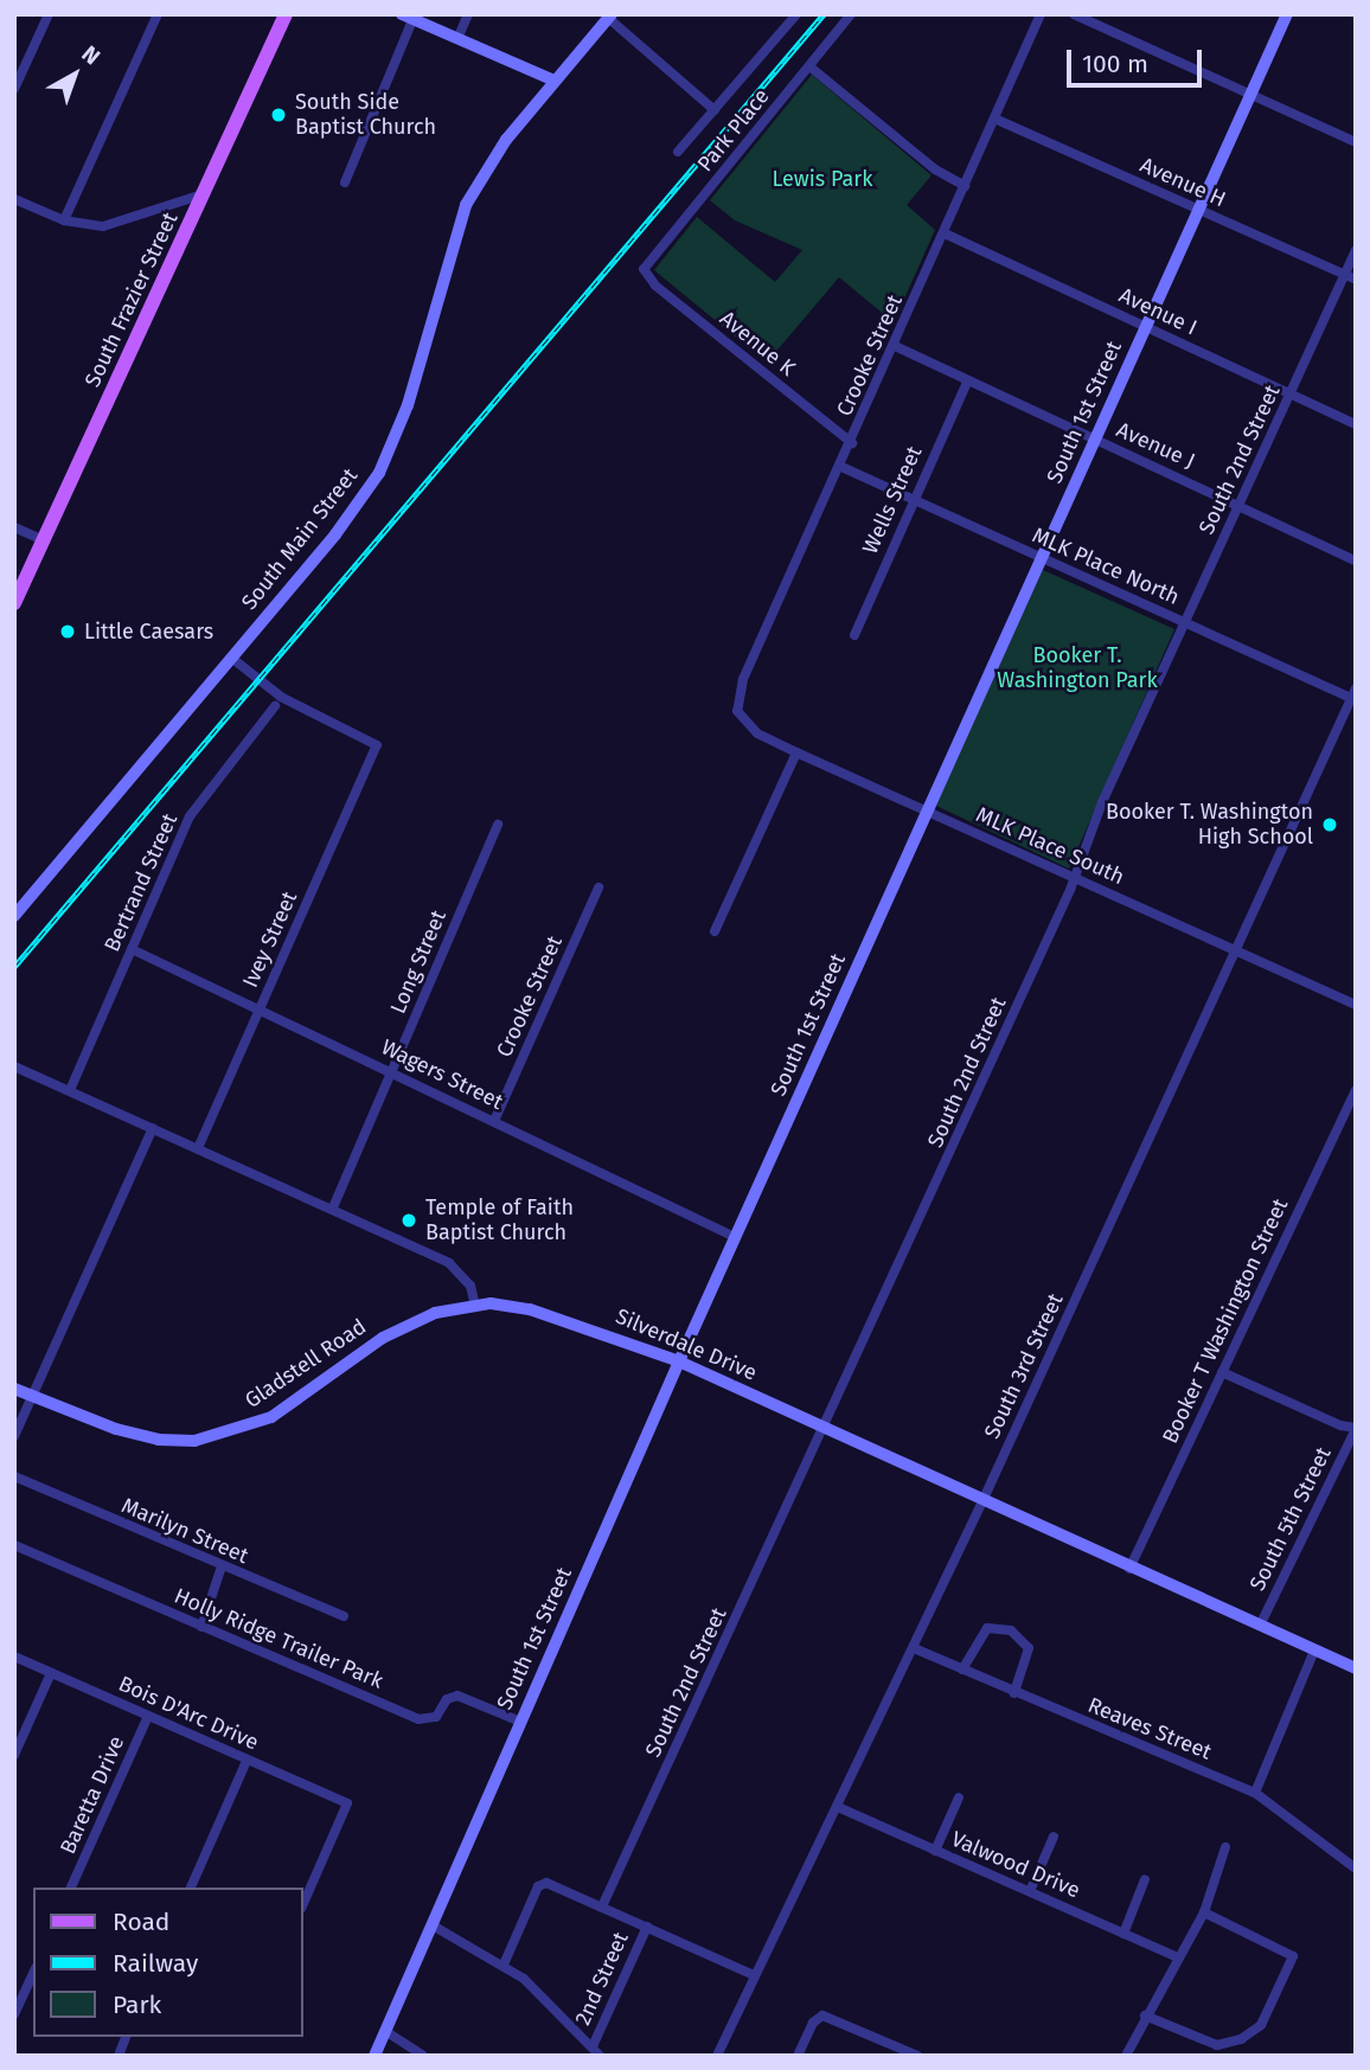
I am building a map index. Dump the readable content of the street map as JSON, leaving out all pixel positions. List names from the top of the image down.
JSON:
{
  "streets": {
    "main road": ["South Frazier Street"],
    "street": [
      "Park Place",
      "Avenue H",
      "Avenue I",
      "Avenue K",
      "Crooke Street",
      "South 1st Street",
      "Avenue J",
      "South 2nd Street",
      "Wells Street",
      "South Main Street",
      "MLK Place North",
      "MLK Place South",
      "Bertrand Street",
      "Ivey Street",
      "Long Street",
      "Wagers Street",
      "Booker T Washington Street",
      "Silverdale Drive",
      "Gladstell Road",
      "South 3rd Street",
      "South 5th Street",
      "Marilyn Street",
      "Holly Ridge Trailer Park",
      "Bois D'Arc Drive",
      "Reaves Street",
      "Baretta Drive",
      "Valwood Drive",
      "2nd Street"
    ]
  },
  "crossings": [
    ["Park Place", "Avenue K"],
    ["Avenue H", "Crooke Street"],
    ["Avenue H", "South 1st Street"],
    ["Avenue H", "South 2nd Street"],
    ["Avenue I", "Crooke Street"],
    ["Avenue I", "South 1st Street"],
    ["Avenue I", "South 2nd Street"],
    ["Avenue K", "Crooke Street"],
    ["Crooke Street", "Avenue J"],
    ["Crooke Street", "MLK Place North"],
    ["Crooke Street", "MLK Place South"],
    ["Crooke Street", "Wagers Street"],
    ["South 1st Street", "Avenue J"],
    ["South 1st Street", "MLK Place North"],
    ["South 1st Street", "MLK Place South"],
    ["South 1st Street", "Wagers Street"],
    ["South 1st Street", "Silverdale Drive"],
    ["South 1st Street", "Holly Ridge Trailer Park"],
    ["Avenue J", "South 2nd Street"],
    ["Avenue J", "Wells Street"],
    ["South 2nd Street", "MLK Place North"],
    ["South 2nd Street", "MLK Place South"],
    ["South 2nd Street", "Silverdale Drive"],
    ["Wells Street", "MLK Place North"],
    ["South Main Street", "Ivey Street"],
    ["MLK Place North", "South 3rd Street"],
    ["MLK Place South", "South 3rd Street"],
    ["Bertrand Street", "Wagers Street"],
    ["Ivey Street", "Wagers Street"],
    ["Long Street", "Wagers Street"],
    ["Booker T Washington Street", "Silverdale Drive"],
    ["Silverdale Drive", "Gladstell Road"],
    ["Silverdale Drive", "South 3rd Street"],
    ["Silverdale Drive", "South 5th Street"],
    ["South 3rd Street", "Reaves Street"],
    ["South 3rd Street", "Valwood Drive"],
    ["Bois D'Arc Drive", "Baretta Drive"]
  ],
  "parks": ["Lewis Park", "Booker T. Washington Park"],
  "places": [
    "South Side Baptist Church",
    "Little Caesars",
    "Booker T. Washington High School",
    "Temple of Faith Baptist Church"
  ],
  "legend": ["Road", "Railway", "Park"],
  "scale_bar": "100 m",
  "north": "top right"
}
